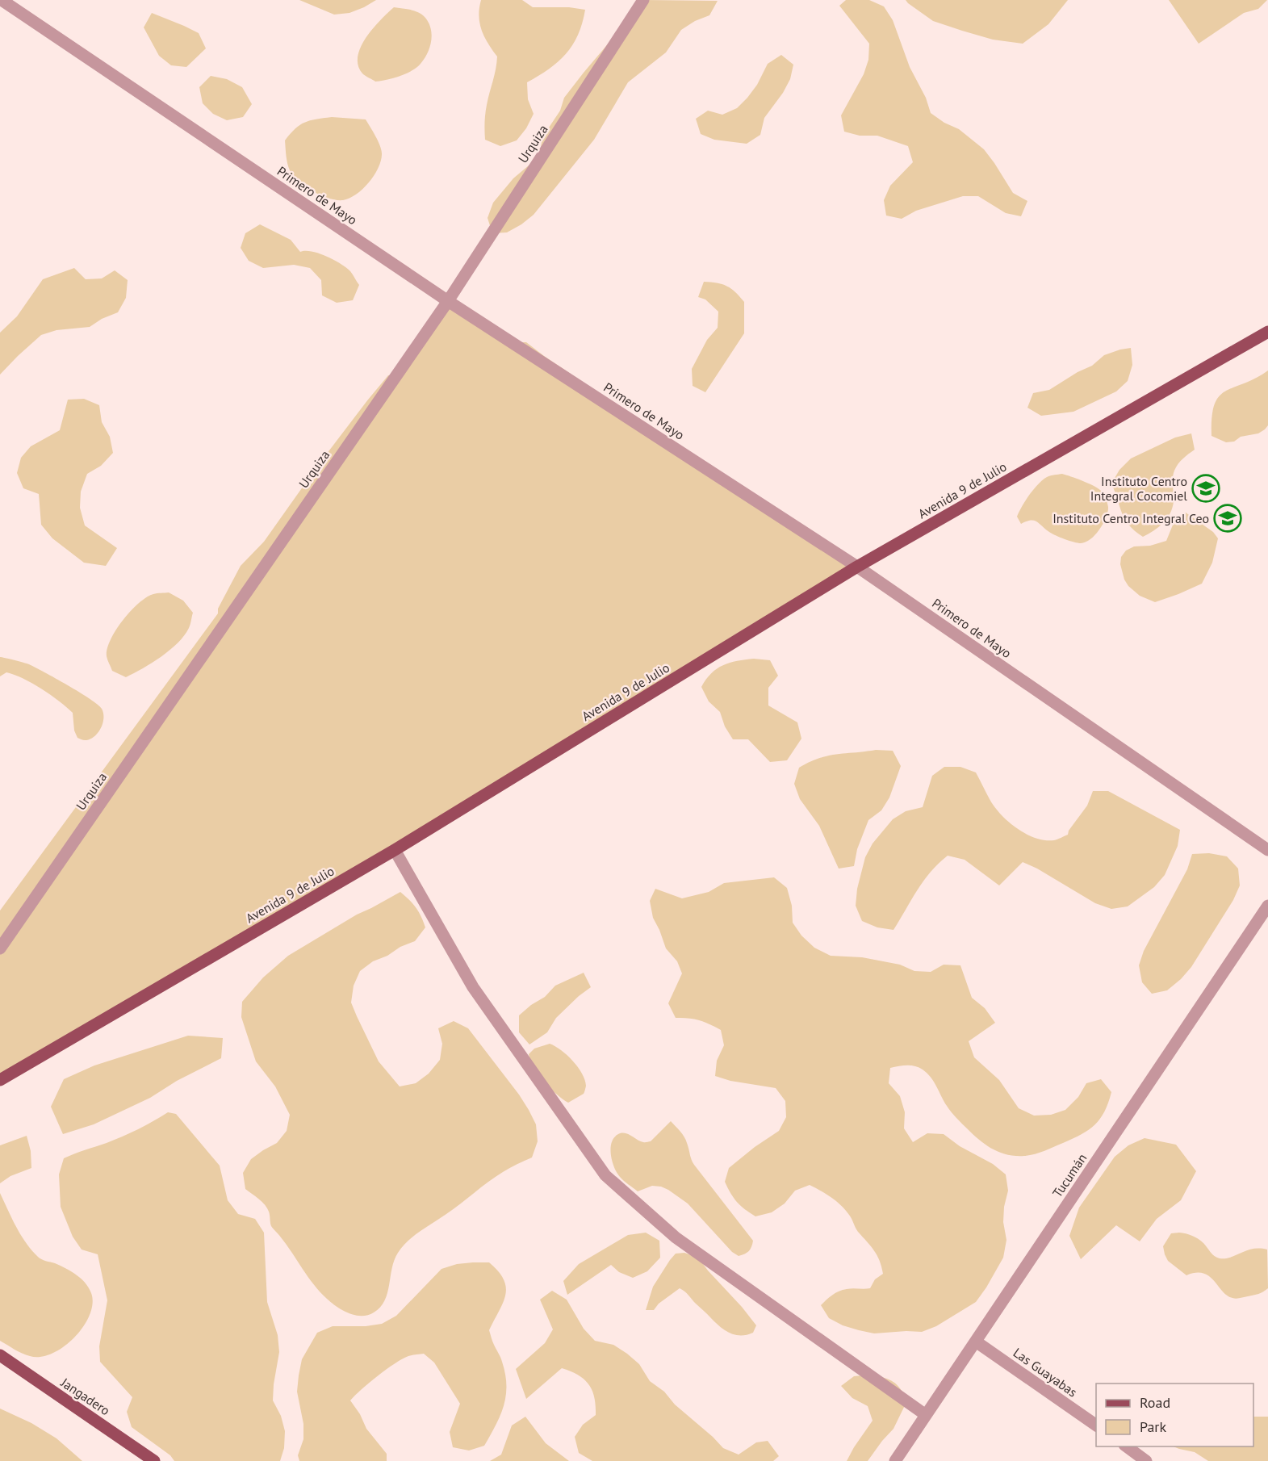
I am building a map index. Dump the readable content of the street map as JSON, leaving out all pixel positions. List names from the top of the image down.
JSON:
{
  "streets": {
    "main road": ["Avenida 9 de Julio", "Jangadero"],
    "street": [
      "Urquiza",
      "Primero de Mayo",
      "Tucumán",
      "Las Guayabas"
    ]
  },
  "crossings": [
    ["Urquiza", "Primero de Mayo"],
    ["Primero de Mayo", "Avenida 9 de Julio"],
    ["Tucumán", "Las Guayabas"]
  ],
  "places": {
    "school or university": ["Instituto Centro Integral Cocomiel", "Instituto Centro Integral Ceo"]
  },
  "legend": ["Road", "Park"]
}
